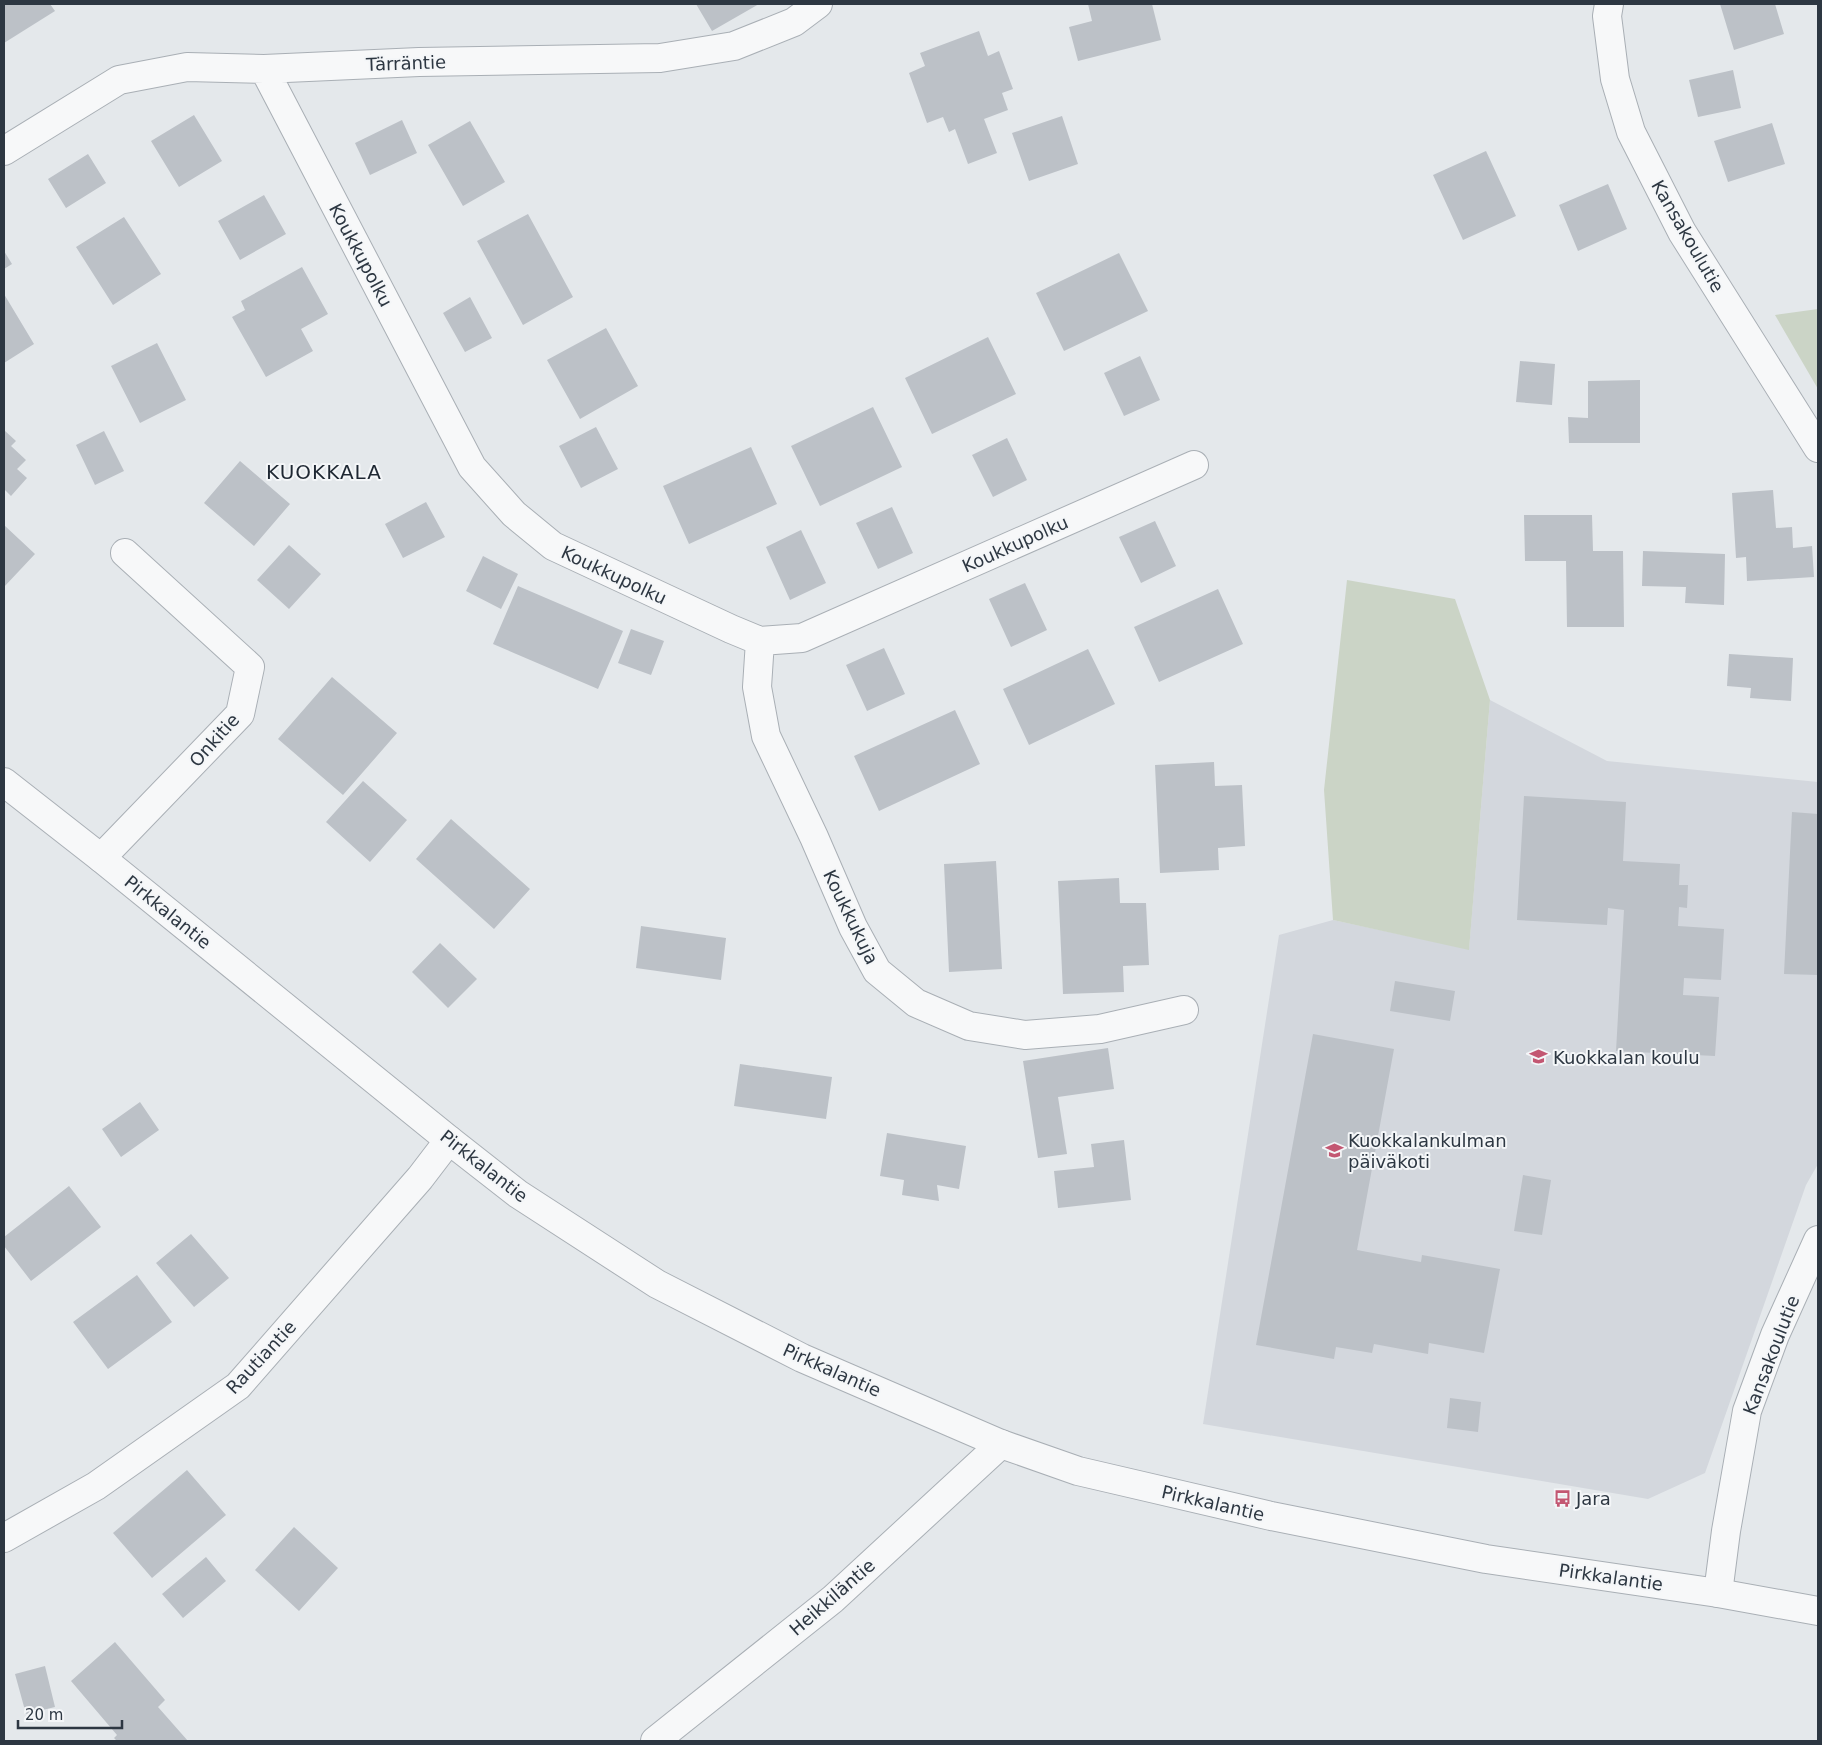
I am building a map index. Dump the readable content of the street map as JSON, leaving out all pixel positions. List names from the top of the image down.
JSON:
{
  "streets": {
    "street": [
      "Tärräntie",
      "Kansakoulutie",
      "Koukkupolku",
      "Onkitie",
      "Pirkkalantie",
      "Koukkukuja",
      "Rautiantie",
      "Heikkiläntie"
    ]
  },
  "crossings": [
    ["Tärräntie", "Koukkupolku"],
    ["Kansakoulutie", "Pirkkalantie"],
    ["Koukkupolku", "Koukkukuja"],
    ["Onkitie", "Pirkkalantie"],
    ["Pirkkalantie", "Rautiantie"],
    ["Pirkkalantie", "Heikkiläntie"]
  ],
  "districts": ["KUOKKALA"],
  "places": {
    "school or university": ["Kuokkalan koulu", "Kuokkalankulman päiväkoti"],
    "bus stop": ["Jara"]
  },
  "scale_bar": "20 m"
}
